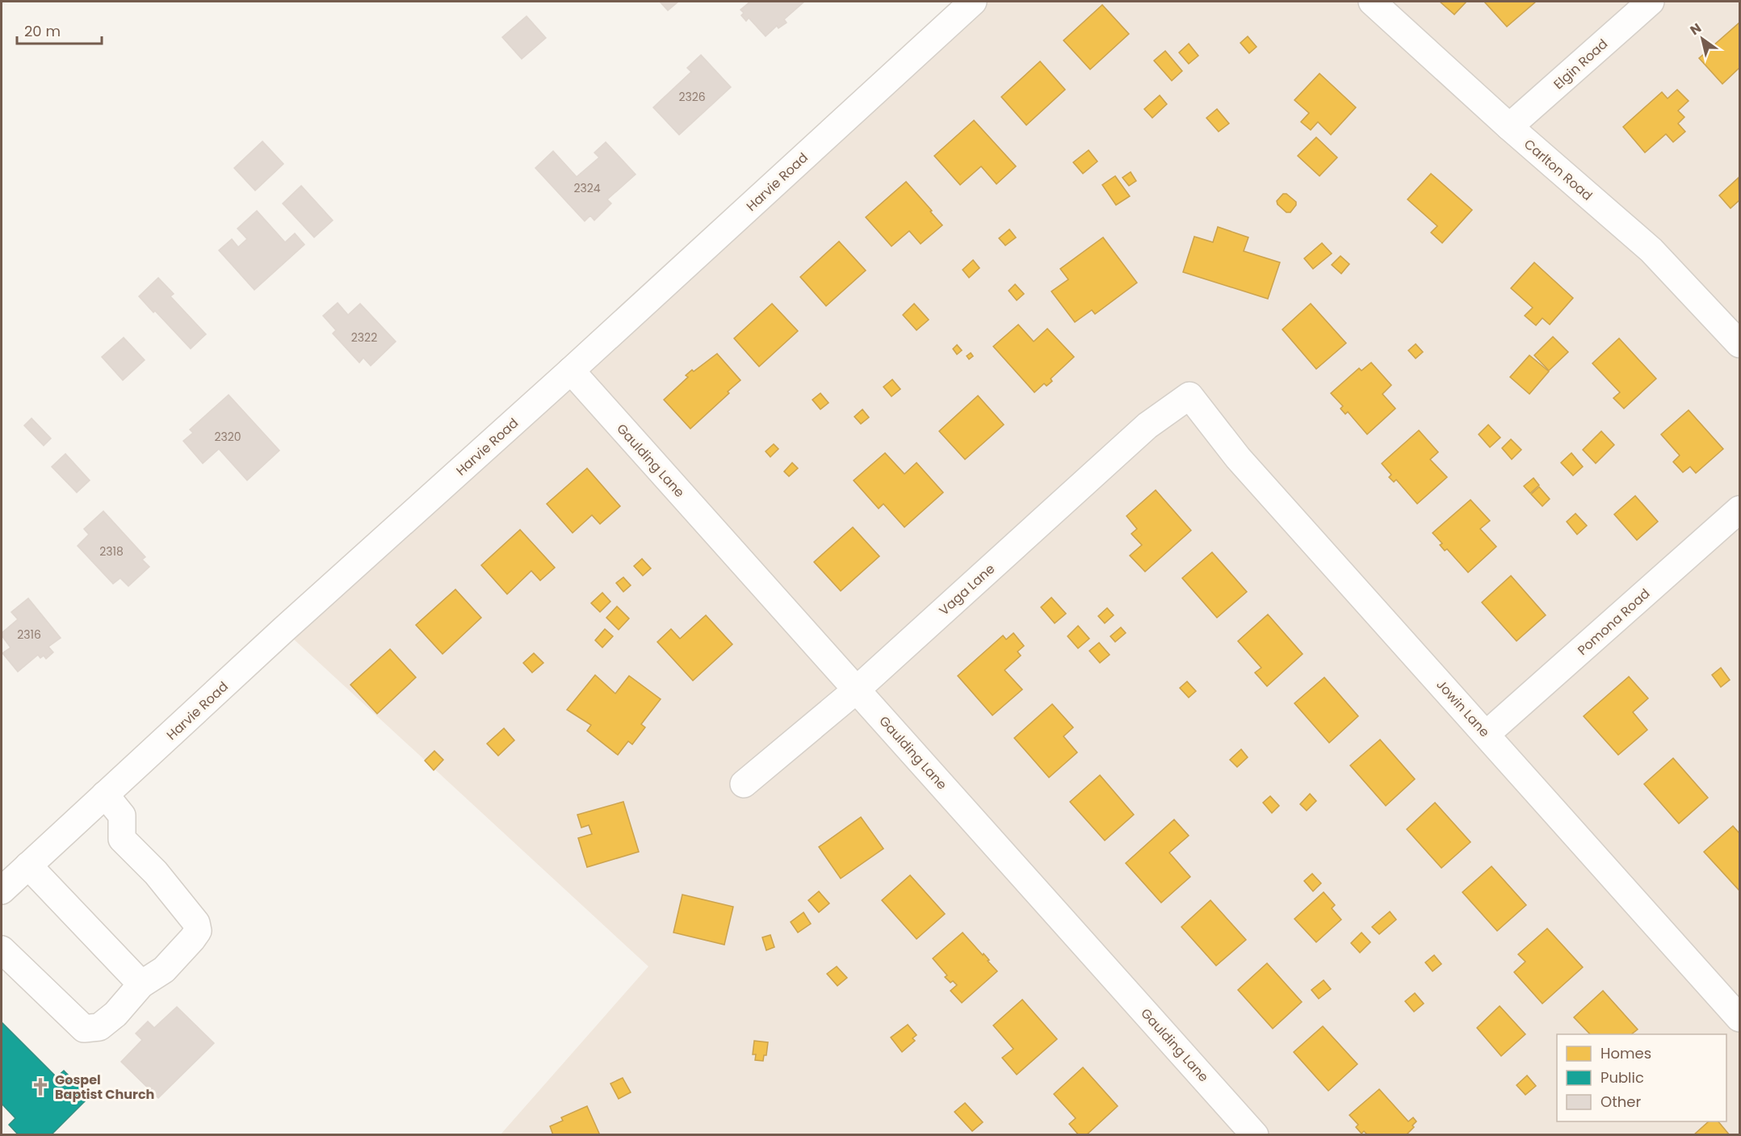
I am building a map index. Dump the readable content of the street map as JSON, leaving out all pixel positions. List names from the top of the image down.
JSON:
{
  "streets": {
    "street": [
      "Elgin Road",
      "Carlton Road",
      "Harvie Road",
      "Gaulding Lane",
      "Vaga Lane",
      "Pomona Road",
      "Jowin Lane"
    ]
  },
  "crossings": [
    ["Elgin Road", "Carlton Road"],
    ["Harvie Road", "Gaulding Lane"],
    ["Gaulding Lane", "Vaga Lane"],
    ["Vaga Lane", "Jowin Lane"],
    ["Pomona Road", "Jowin Lane"]
  ],
  "places": {
    "church": ["Gospel Baptist Church"]
  },
  "house_numbers": [
    "2326",
    "2324",
    "2322",
    "2320",
    "2318",
    "2316"
  ],
  "legend": ["Homes", "Public", "Other"],
  "scale_bar": "20 m",
  "north": "top left"
}
